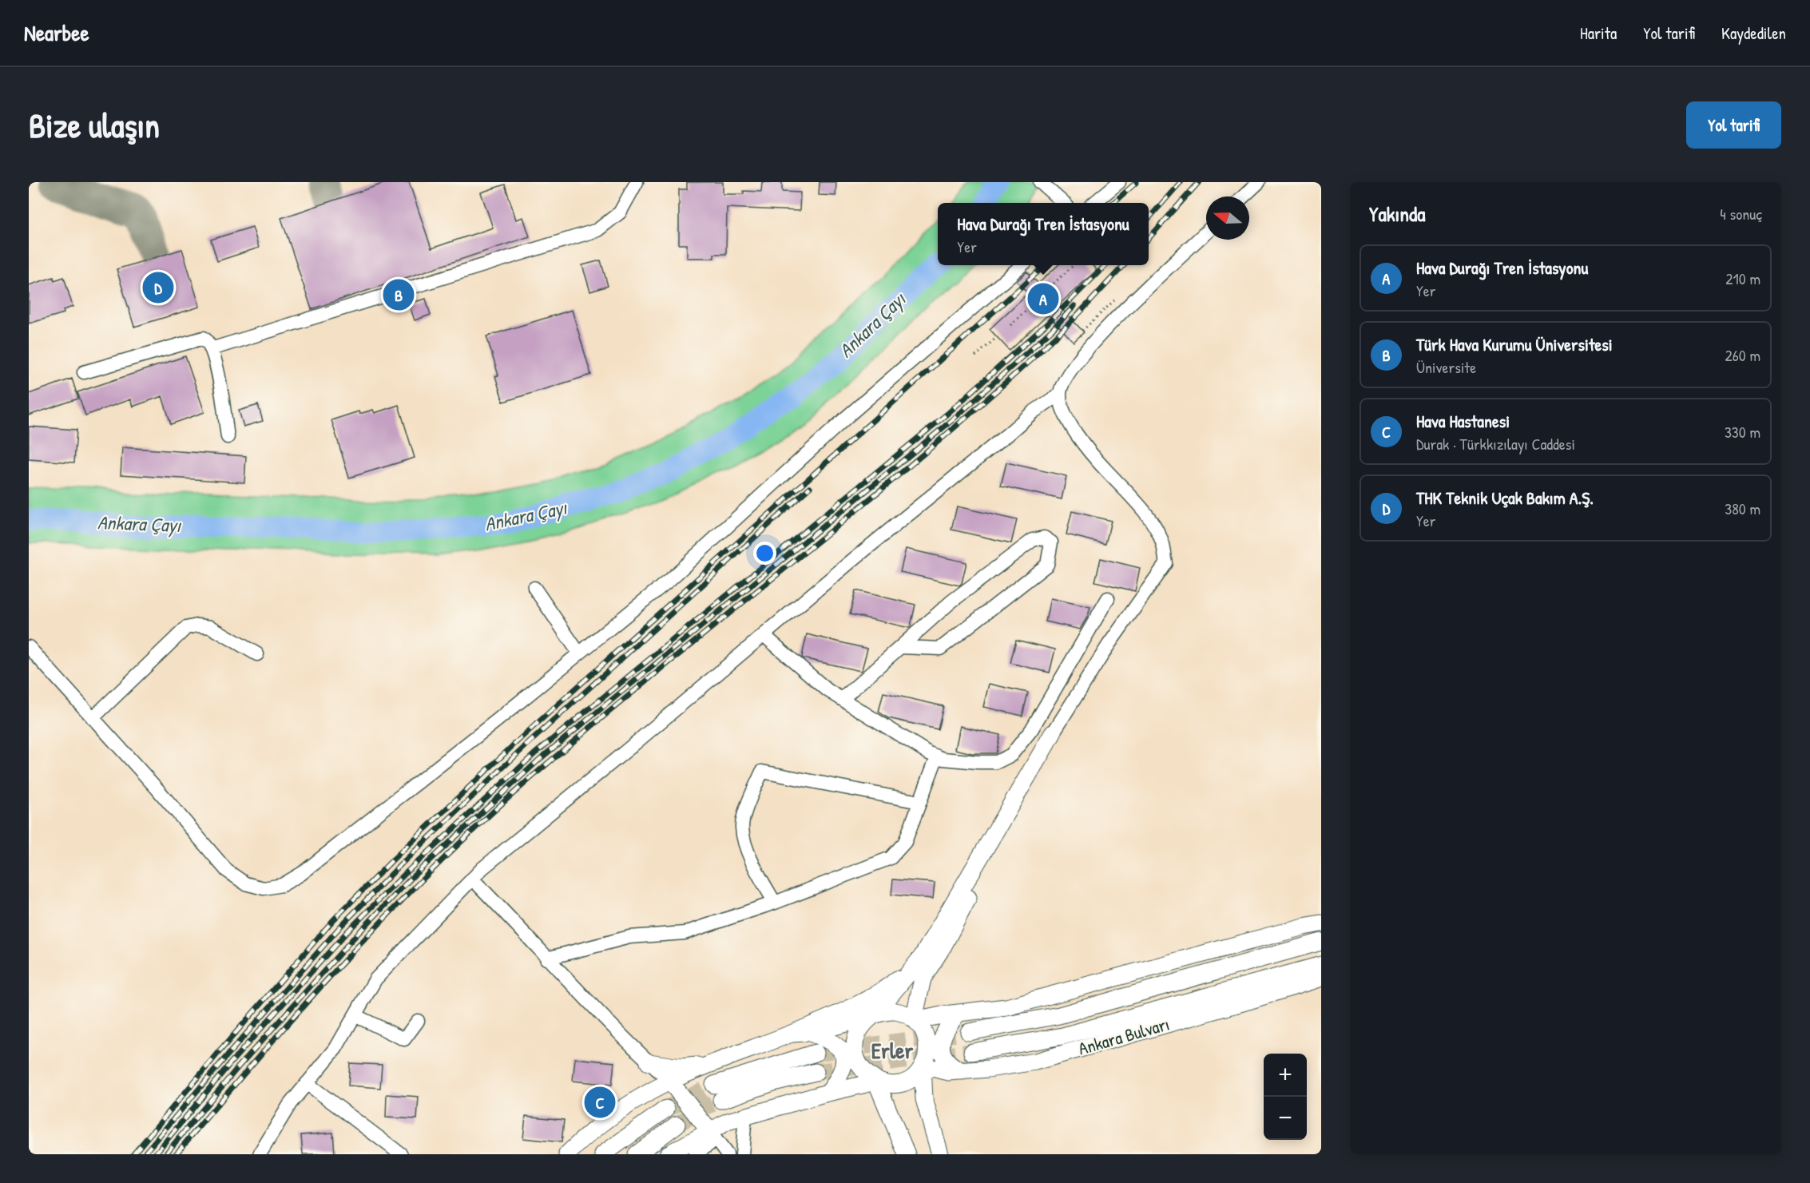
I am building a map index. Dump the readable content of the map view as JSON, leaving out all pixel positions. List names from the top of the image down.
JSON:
{
  "streets": {
    "main road": ["Ankara Bulvarı"]
  },
  "districts": ["Erler"],
  "water": ["Ankara Çayı"],
  "north": "left",
  "page": {
    "header": "Nearbee",
    "nav": ["Harita", "Yol tarifi", "Kaydedilen"],
    "buttons": "Yol tarifi",
    "title": "Bize ulaşın",
    "heading": ["Yakında", "4 sonuç"],
    "popup": ["Hava Durağı Tren İstasyonu", "Yer"],
    "list": [
      {
        "mark": "A",
        "name": "Hava Durağı Tren İstasyonu",
        "note": "Yer",
        "value": "210 m"
      },
      {
        "mark": "B",
        "name": "Türk Hava Kurumu Üniversitesi",
        "note": "Üniversite",
        "value": "260 m"
      },
      {
        "mark": "C",
        "name": "Hava Hastanesi",
        "note": "Durak · Türkkızılayı Caddesi",
        "value": "330 m"
      },
      {
        "mark": "D",
        "name": "THK Teknik Uçak Bakım A.Ş.",
        "note": "Yer",
        "value": "380 m"
      }
    ],
    "pins": [
      "D",
      "B",
      "A",
      "C"
    ],
    "map_buttons": ["+", "−"]
  }
}
